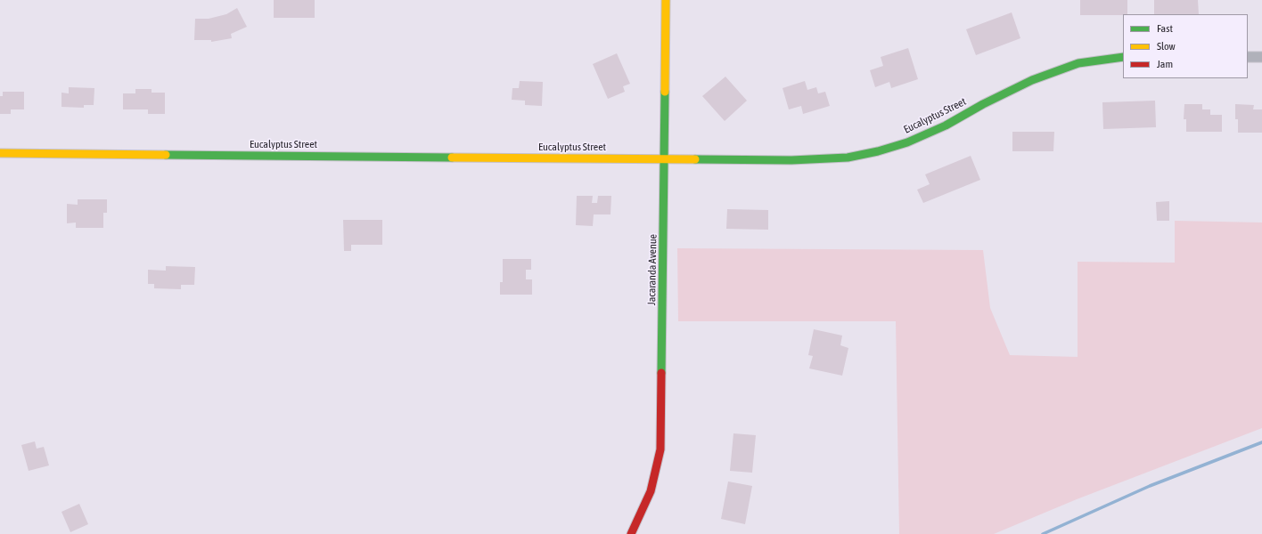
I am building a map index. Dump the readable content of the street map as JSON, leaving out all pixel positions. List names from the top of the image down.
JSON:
{
  "streets": {
    "street": ["Eucalyptus Street", "Jacaranda Avenue"]
  },
  "crossings": [
    ["Eucalyptus Street", "Jacaranda Avenue"]
  ],
  "legend": ["Fast", "Slow", "Jam"]
}
